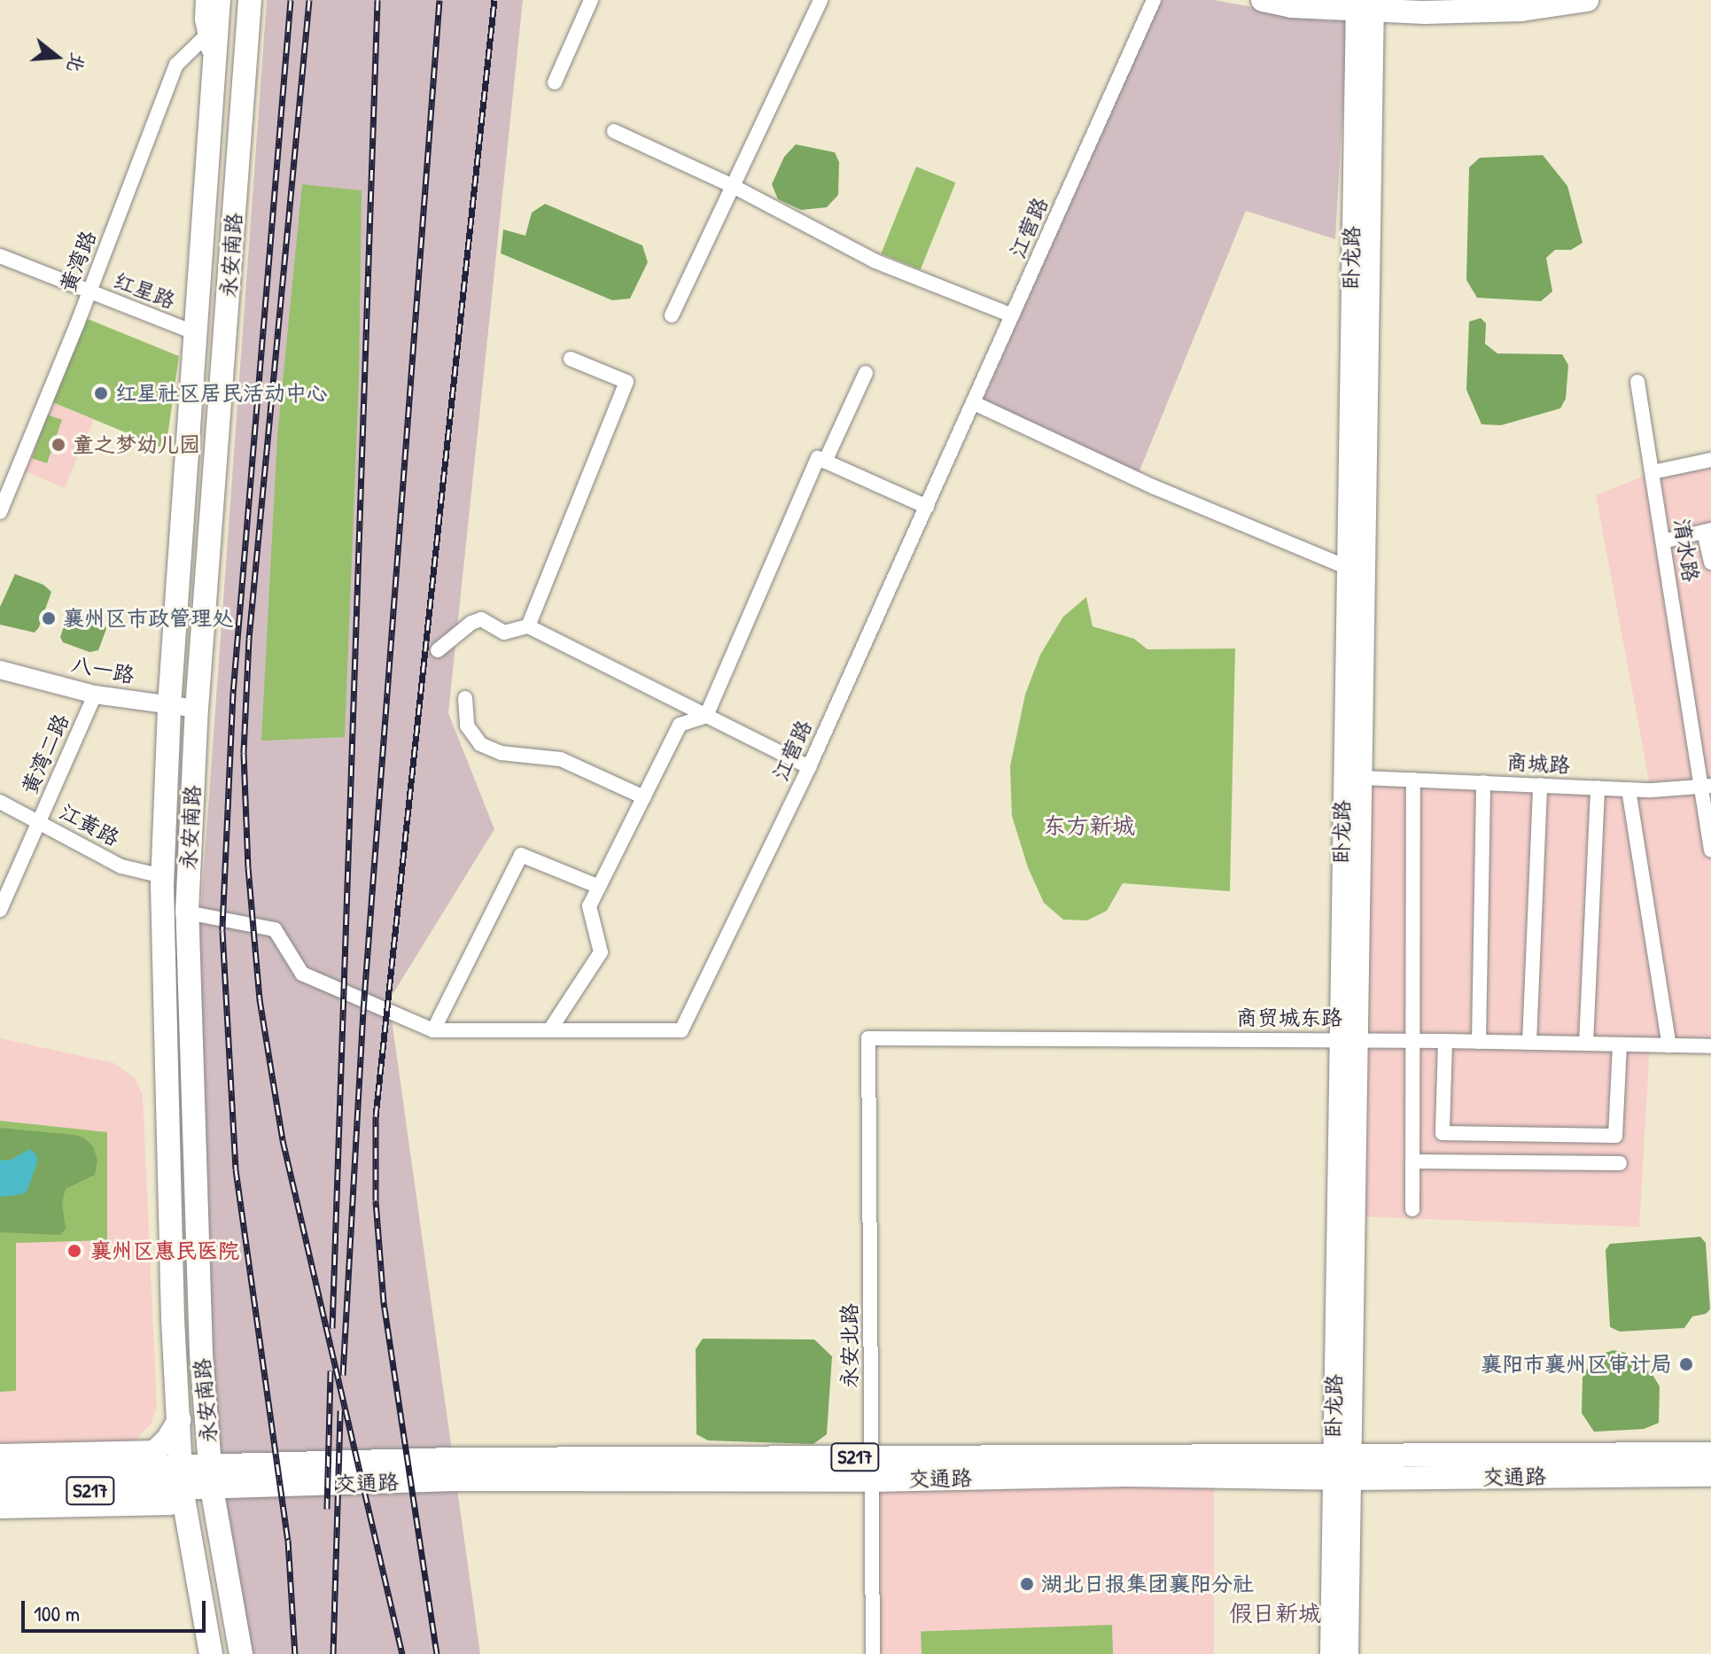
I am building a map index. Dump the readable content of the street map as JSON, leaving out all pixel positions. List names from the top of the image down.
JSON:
{
  "streets": {
    "main road": [
      "永安南路",
      "卧龙路",
      "S217",
      "交通路"
    ],
    "street": [
      "江营路",
      "黄湾路",
      "红星路",
      "淯水路",
      "八一路",
      "黄湾二路",
      "商城路",
      "江黄路",
      "商贸城东路",
      "永安北路"
    ]
  },
  "crossings": [
    ["江营路", "永安南路"],
    ["永安南路", "红星路"],
    ["永安南路", "八一路"],
    ["永安南路", "江黄路"],
    ["永安南路", "交通路"],
    ["卧龙路", "商城路"],
    ["卧龙路", "商贸城东路"],
    ["卧龙路", "交通路"],
    ["黄湾路", "红星路"],
    ["淯水路", "商城路"],
    ["八一路", "黄湾二路"],
    ["黄湾二路", "江黄路"],
    ["商贸城东路", "永安北路"],
    ["永安北路", "交通路"]
  ],
  "districts": ["东方新城", "假日新城"],
  "places": [
    "红星社区居民活动中心",
    "童之梦幼儿园",
    "襄州区市政管理处",
    "襄州区惠民医院",
    "襄阳市襄州区审计局",
    "湖北日报集团襄阳分社"
  ],
  "scale_bar": "100 m",
  "north": "right"
}
